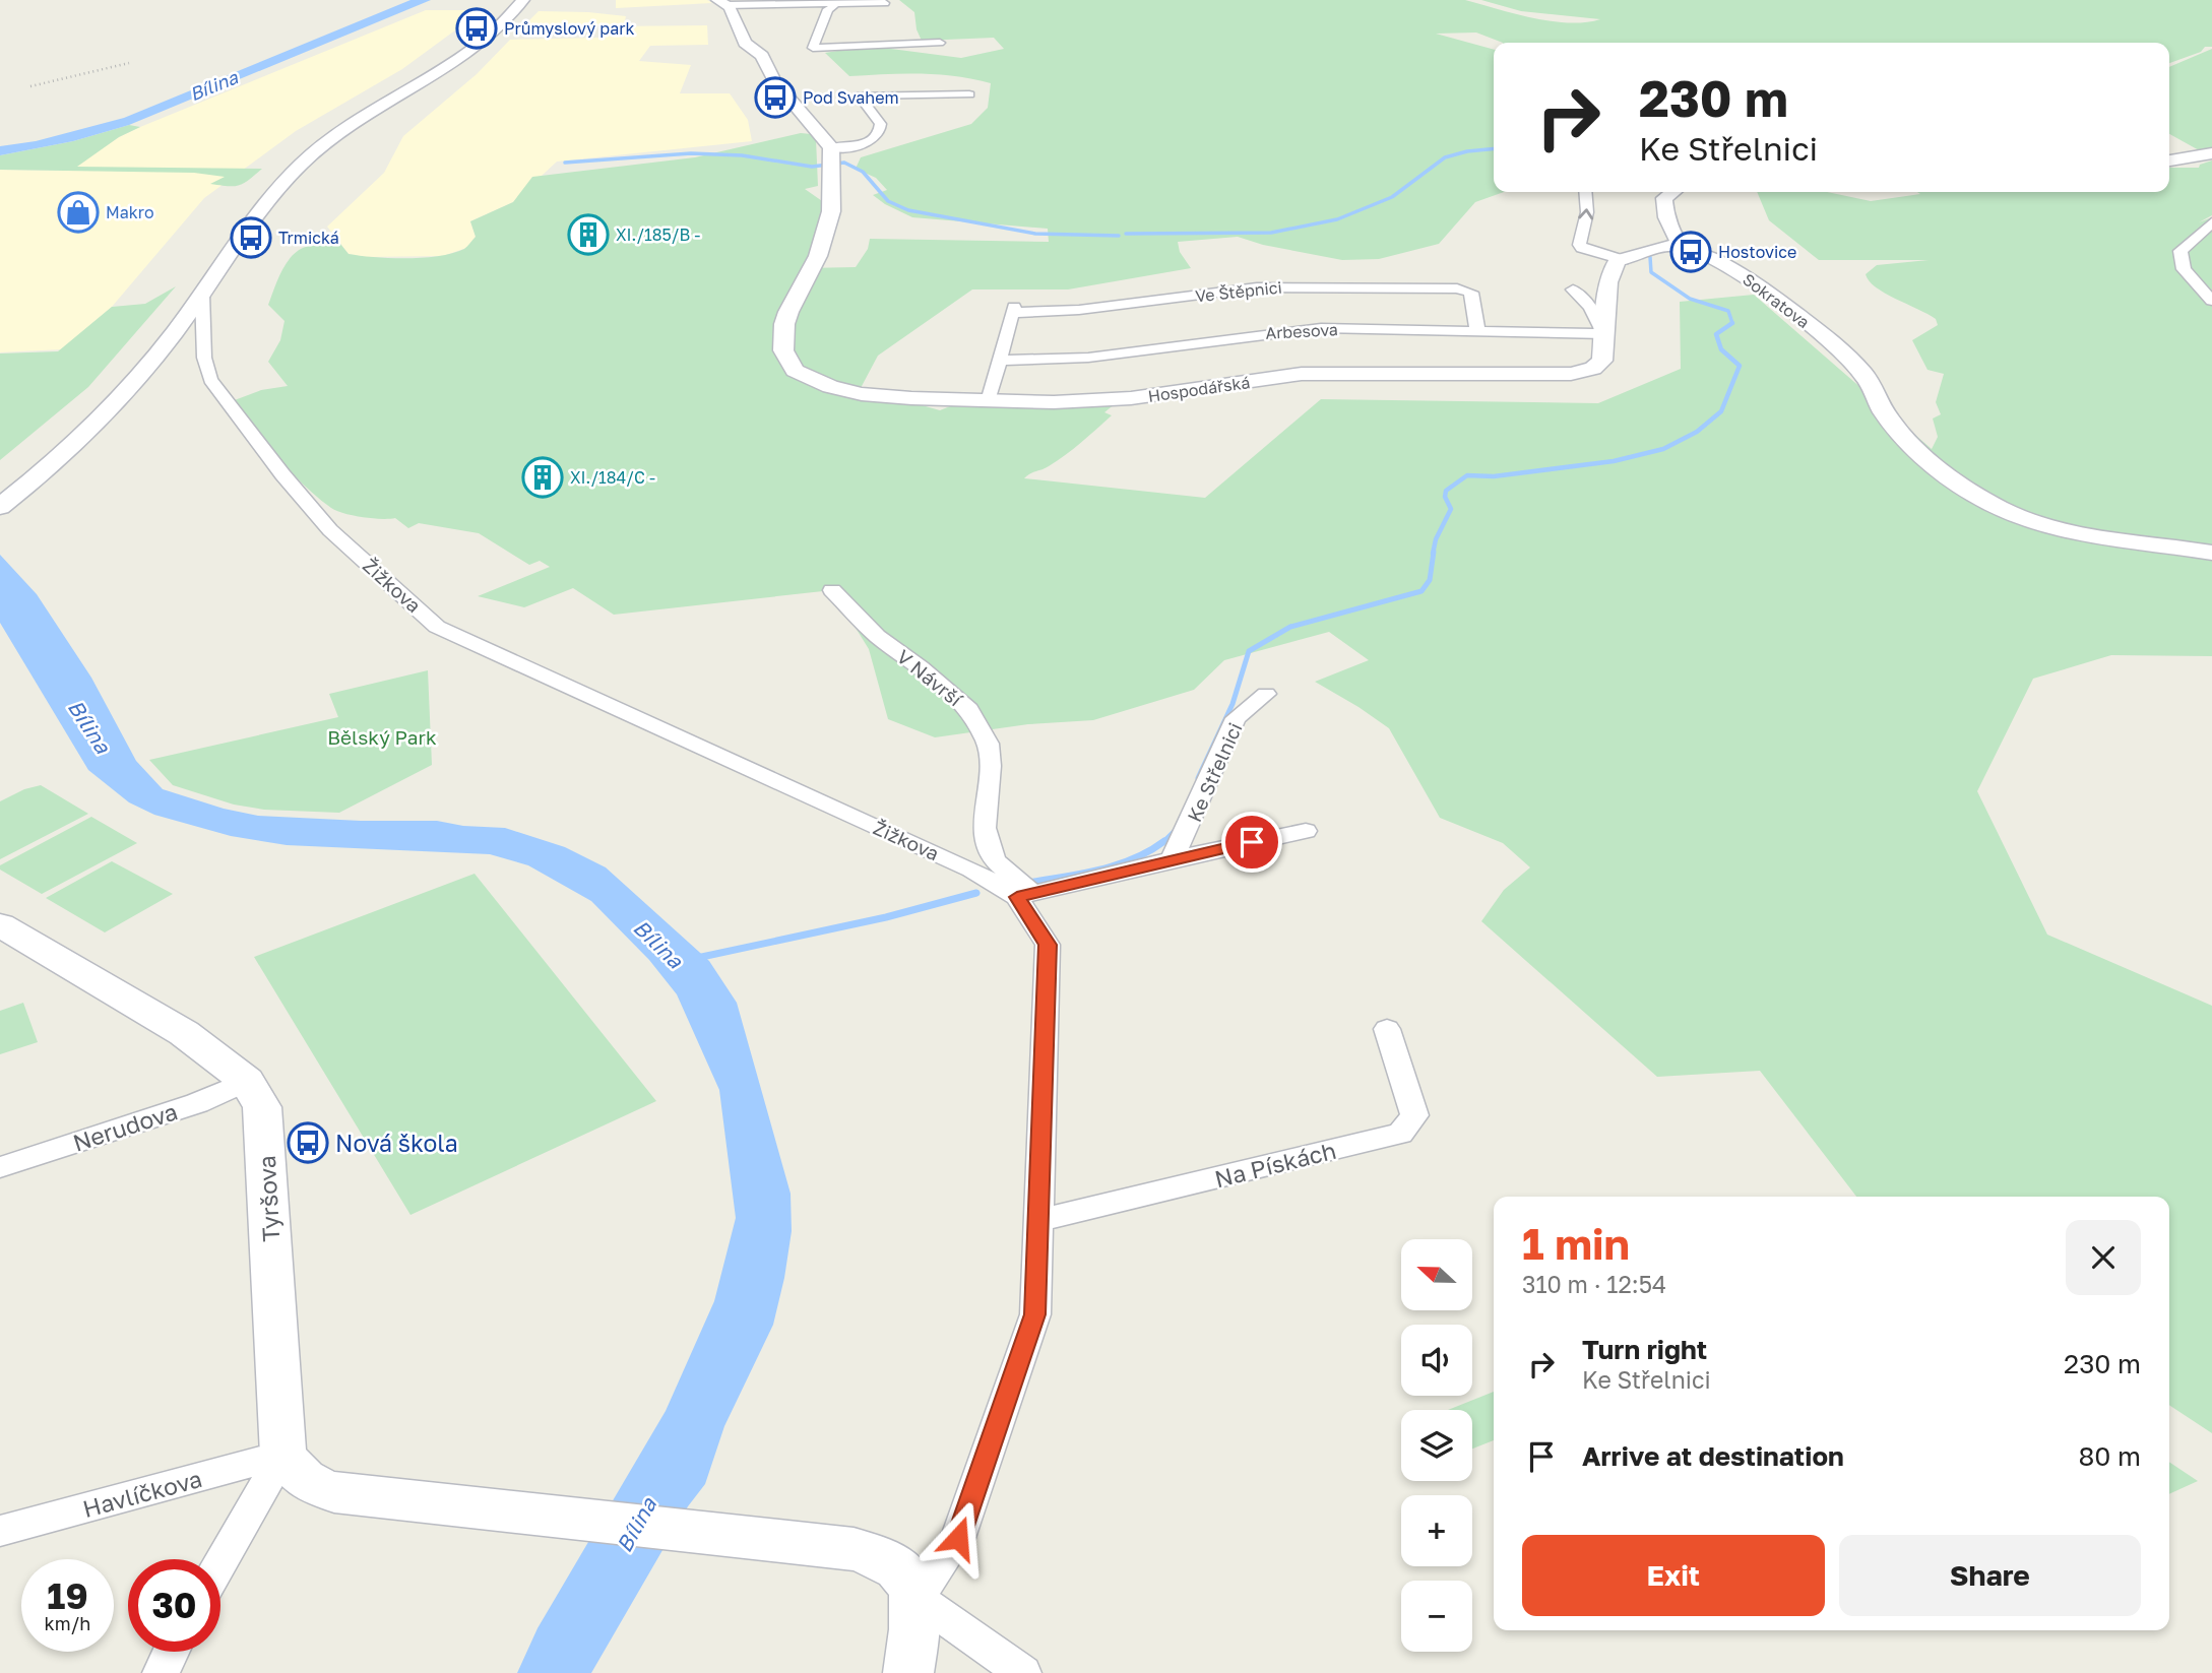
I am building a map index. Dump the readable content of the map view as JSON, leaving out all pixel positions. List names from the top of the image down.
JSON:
{
  "streets": {
    "main road": ["Sokratova", "Hospodářská", "Tyršova"],
    "street": [
      "Ve Štěpnici",
      "Arbesova",
      "Žižkova",
      "V Návrší",
      "Ke Střelnici",
      "Nerudova",
      "Na Pískách",
      "Havlíčkova"
    ]
  },
  "crossings": [
    ["Ve Štěpnici", "Arbesova"],
    ["Arbesova", "Hospodářská"],
    ["Žižkova", "V Návrší"],
    ["Žižkova", "Ke Střelnici"],
    ["Žižkova", "Na Pískách"],
    ["V Návrší", "Ke Střelnici"],
    ["Nerudova", "Tyršova"],
    ["Tyršova", "Havlíčkova"]
  ],
  "water": ["Bílina"],
  "parks": ["Bělský Park"],
  "places": {
    "bus stop": [
      "Průmyslový park",
      "Pod Svahem",
      "Trmická",
      "Hostovice",
      "Nová škola"
    ],
    "shop": ["Makro"],
    "building": ["XI./185/B -", "XI./184/C -"]
  },
  "north": "left",
  "page": {
    "turn": ["230 m", "Ke Střelnici"],
    "heading": ["1 min", "310 m · 12:54"],
    "map_buttons": ["+", "−"],
    "list": [
      {
        "name": "Turn right",
        "note": "Ke Střelnici",
        "value": "230 m"
      },
      {
        "name": "Arrive at destination",
        "value": "80 m"
      }
    ],
    "buttons": ["Exit", "Share"],
    "speed": "19 km/h",
    "limit": "30"
  }
}
